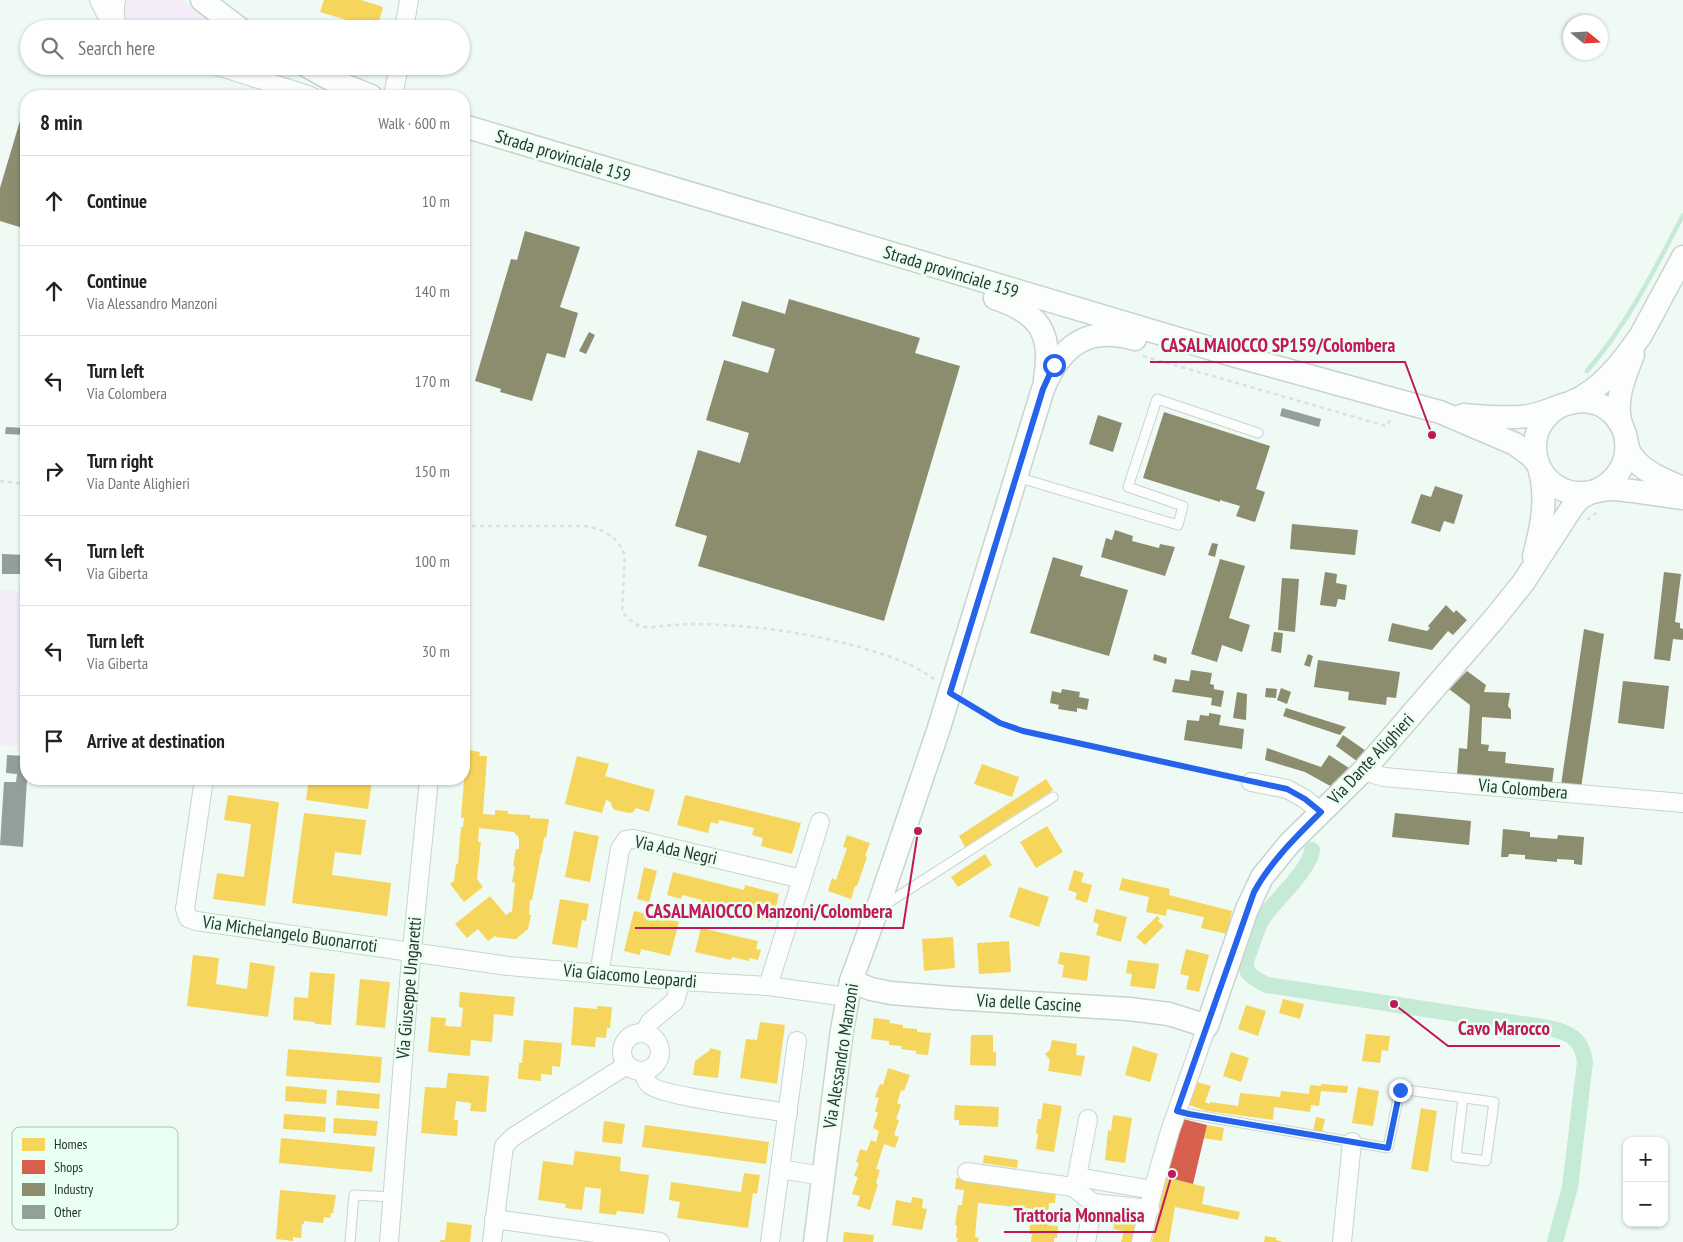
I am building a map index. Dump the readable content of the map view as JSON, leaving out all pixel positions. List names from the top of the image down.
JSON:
{
  "streets": {
    "street": [
      "Strada provinciale 159",
      "Via Dante Alighieri",
      "Via Colombera",
      "Via Ada Negri",
      "Via Michelangelo Buonarroti",
      "Via Giacomo Leopardi",
      "Via Giuseppe Ungaretti",
      "Via delle Cascine",
      "Via Alessandro Manzoni"
    ]
  },
  "crossings": [
    ["Strada provinciale 159", "Via Dante Alighieri"],
    ["Via Dante Alighieri", "Via Colombera"],
    ["Via Dante Alighieri", "Via delle Cascine"],
    ["Via Ada Negri", "Via Giacomo Leopardi"],
    ["Via Michelangelo Buonarroti", "Via Giacomo Leopardi"],
    ["Via Michelangelo Buonarroti", "Via Giuseppe Ungaretti"],
    ["Via Giacomo Leopardi", "Via Giuseppe Ungaretti"],
    ["Via Giacomo Leopardi", "Via delle Cascine"],
    ["Via Giacomo Leopardi", "Via Alessandro Manzoni"],
    ["Via delle Cascine", "Via Alessandro Manzoni"]
  ],
  "places": [
    "CASALMAIOCCO SP159/Colombera",
    "CASALMAIOCCO Manzoni/Colombera",
    "Cavo Marocco",
    "Trattoria Monnalisa"
  ],
  "legend": [
    "Homes",
    "Shops",
    "Industry",
    "Other"
  ],
  "north": "right",
  "page": {
    "search": "Search here",
    "heading": ["8 min", "Walk · 600 m"],
    "list": [
      ["Continue", "10 m"],
      ["Continue", "Via Alessandro Manzoni", "140 m"],
      ["Turn left", "Via Colombera", "170 m"],
      ["Turn right", "Via Dante Alighieri", "150 m"],
      ["Turn left", "Via Giberta", "100 m"],
      ["Turn left", "Via Giberta", "30 m"],
      "Arrive at destination"
    ],
    "map_buttons": ["+", "−"]
  }
}
